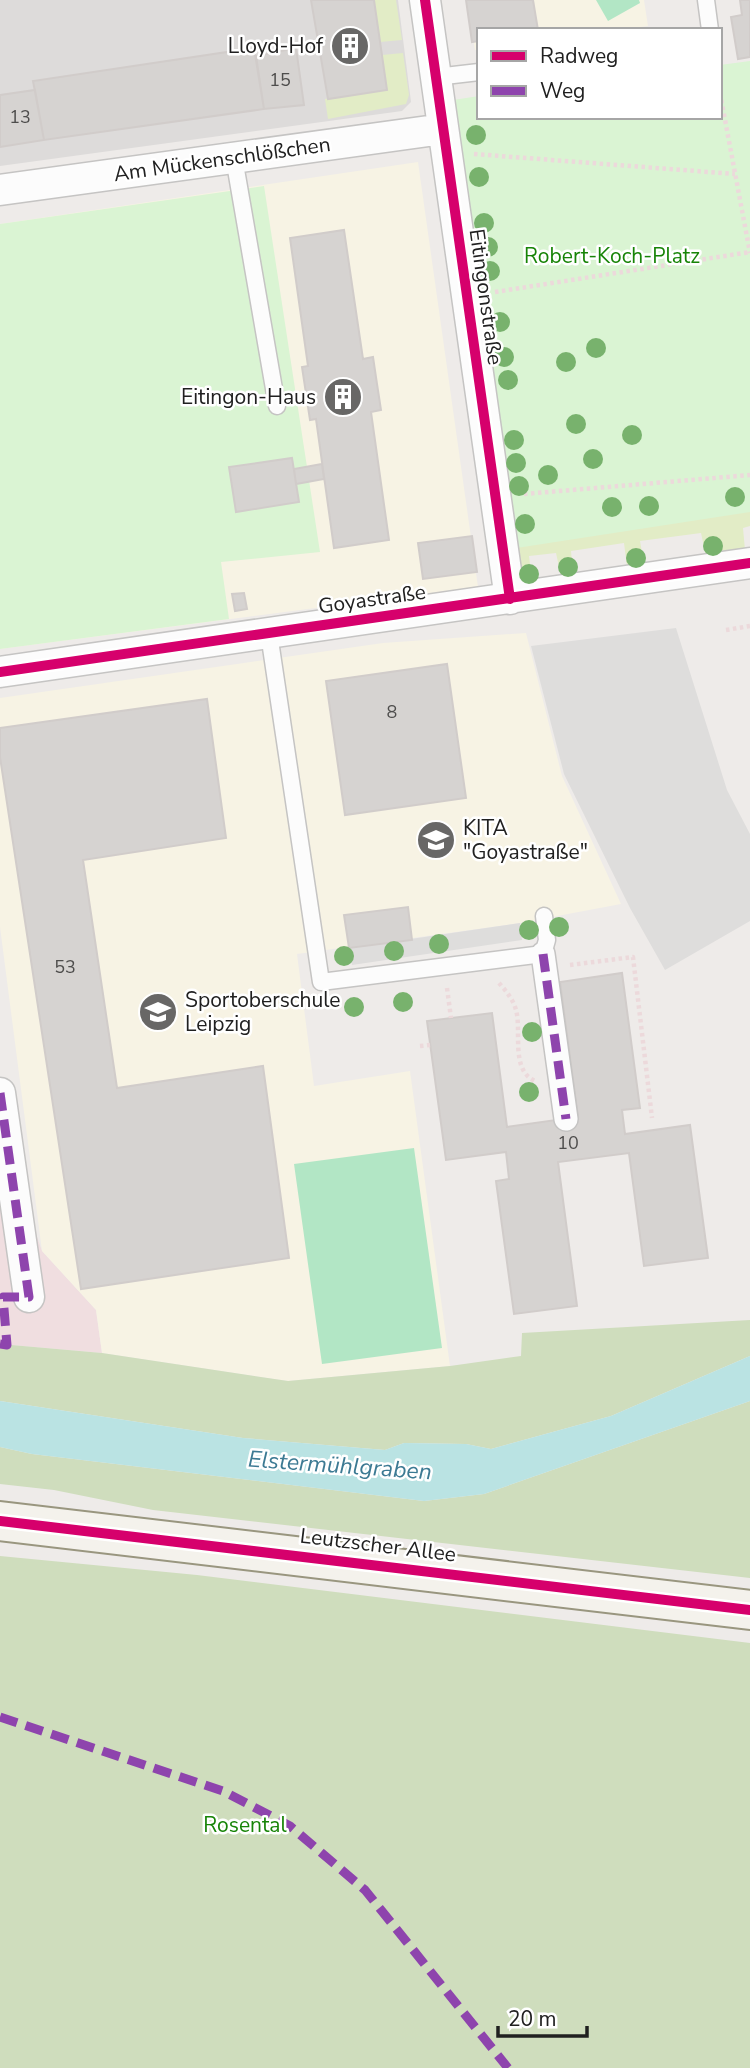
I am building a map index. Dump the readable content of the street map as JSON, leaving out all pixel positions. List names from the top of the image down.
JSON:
{
  "streets": {
    "main road": ["Leutzscher Allee"],
    "street": ["Am Mückenschlößchen", "Eitingonstraße", "Goyastraße"]
  },
  "crossings": [
    ["Am Mückenschlößchen", "Eitingonstraße"],
    ["Eitingonstraße", "Goyastraße"]
  ],
  "water": ["Elstermühlgraben"],
  "parks": ["Robert-Koch-Platz", "Rosental"],
  "places": {
    "building": ["Lloyd-Hof", "Eitingon-Haus"],
    "school or university": ["KITA \"Goyastraße\"", "Sportoberschule Leipzig"]
  },
  "house_numbers": [
    "15",
    "13",
    "8",
    "53",
    "10"
  ],
  "legend": ["Radweg", "Weg"],
  "scale_bar": "20 m"
}
